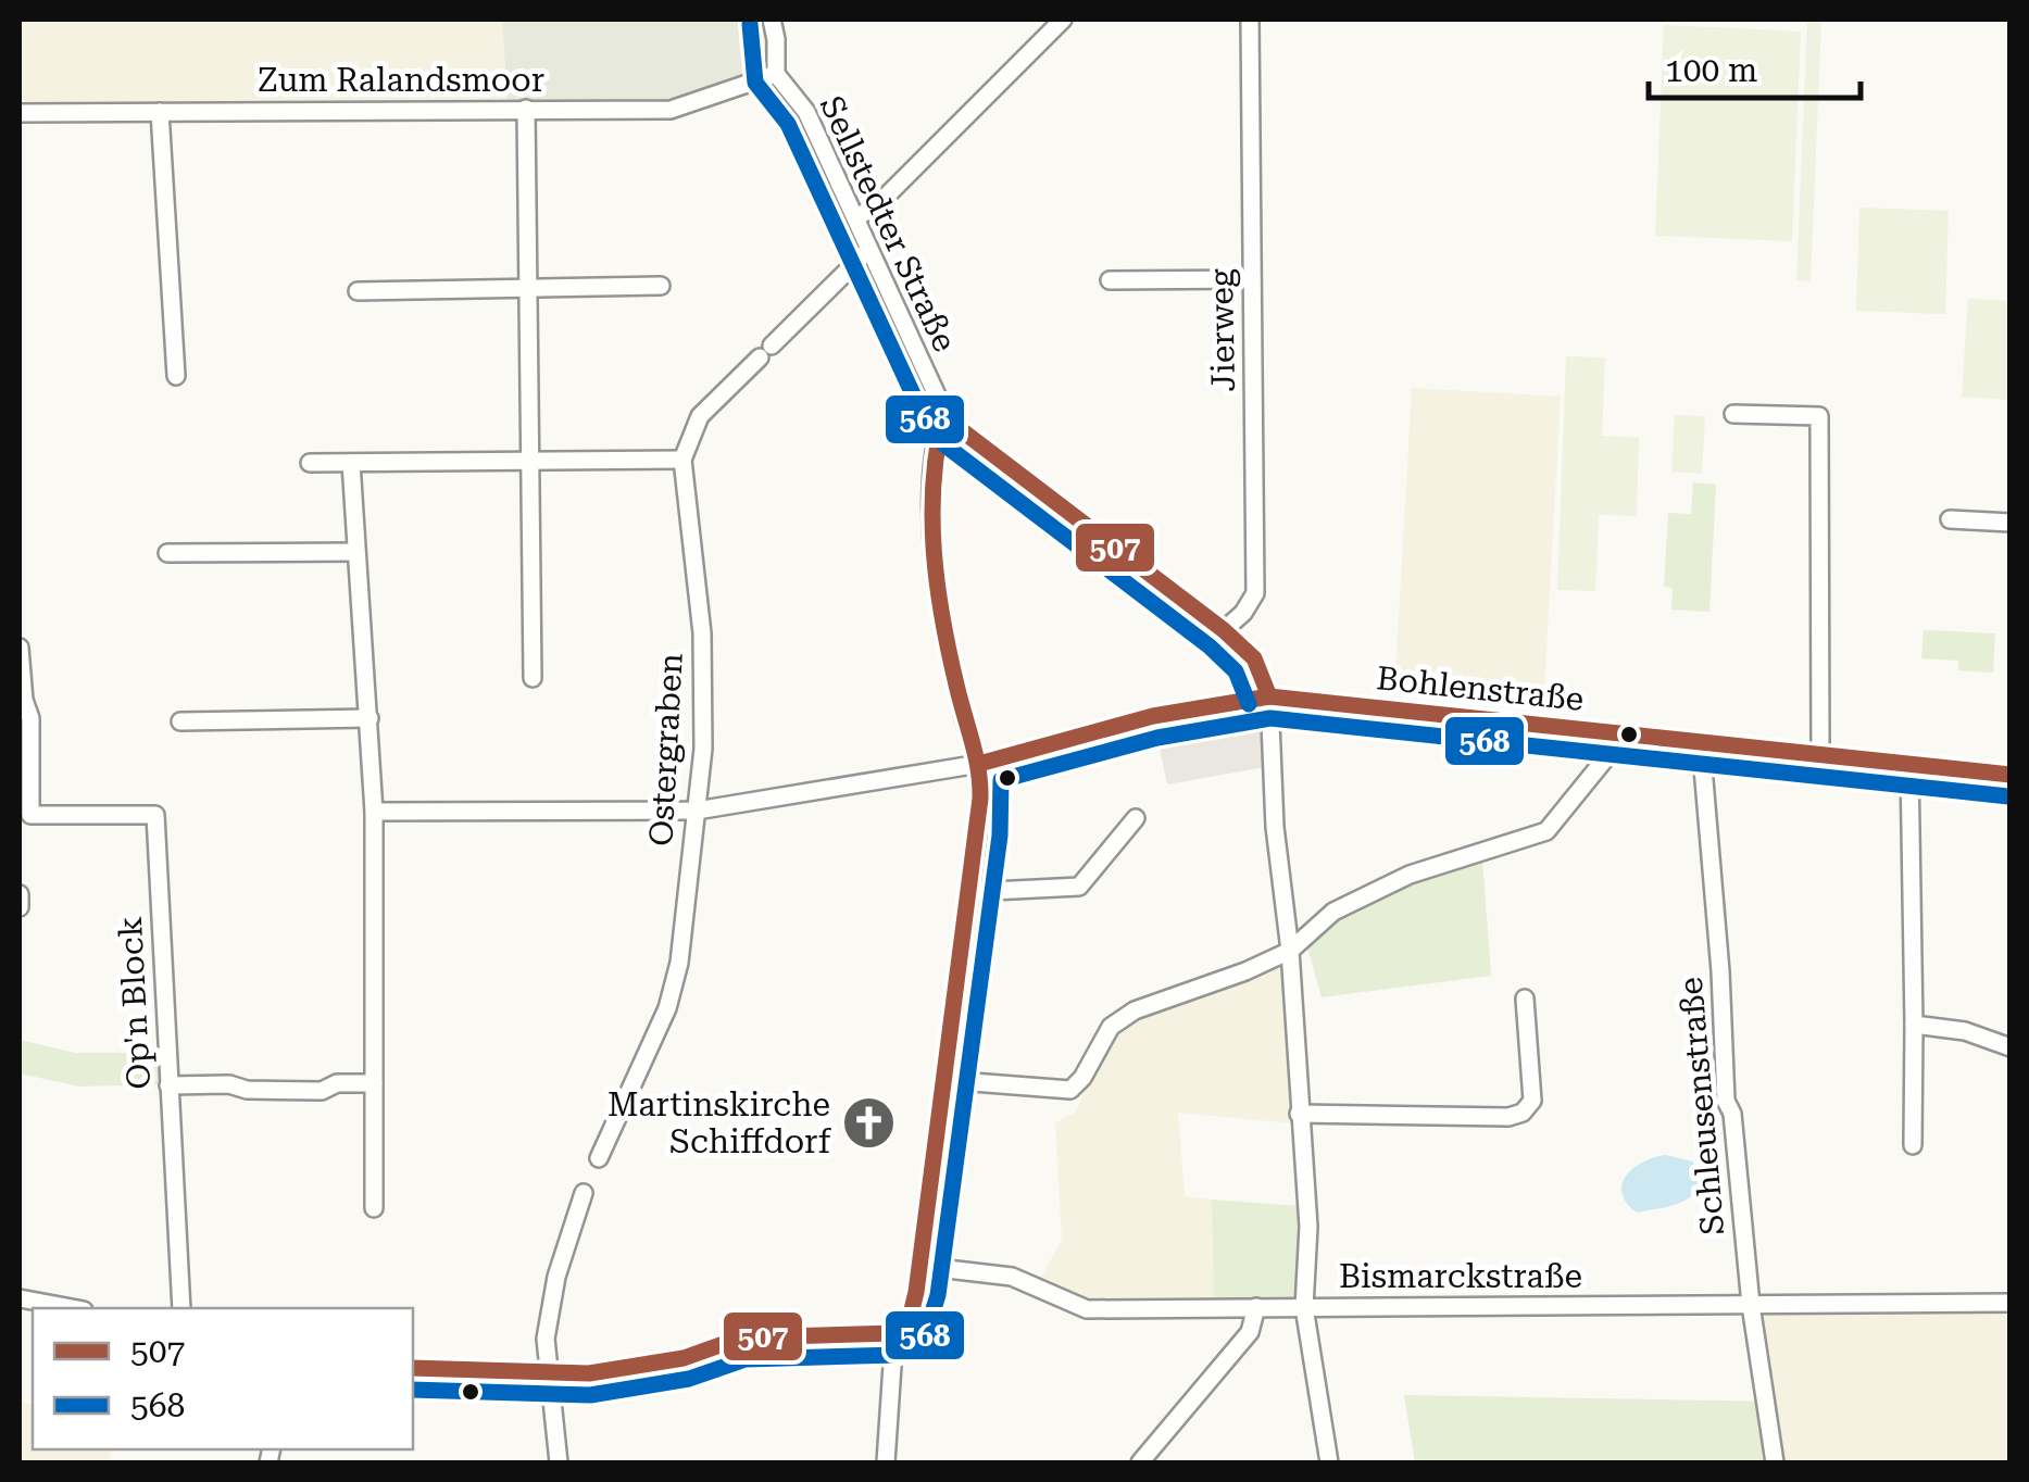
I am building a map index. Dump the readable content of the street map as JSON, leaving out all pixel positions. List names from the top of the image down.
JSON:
{
  "streets": {
    "street": [
      "Zum Ralandsmoor",
      "Sellstedter Straße",
      "Jierweg",
      "Bohlenstraße",
      "Ostergraben",
      "Op'n Block",
      "Schleusenstraße",
      "Bismarckstraße"
    ]
  },
  "crossings": [
    ["Zum Ralandsmoor", "Sellstedter Straße"],
    ["Sellstedter Straße", "Jierweg"],
    ["Sellstedter Straße", "Bohlenstraße"],
    ["Bohlenstraße", "Ostergraben"],
    ["Bohlenstraße", "Schleusenstraße"],
    ["Schleusenstraße", "Bismarckstraße"]
  ],
  "places": {
    "church": ["Martinskirche Schiffdorf"]
  },
  "lines": ["transit line 568", "transit line 507"],
  "legend": ["507", "568"],
  "scale_bar": "100 m"
}
